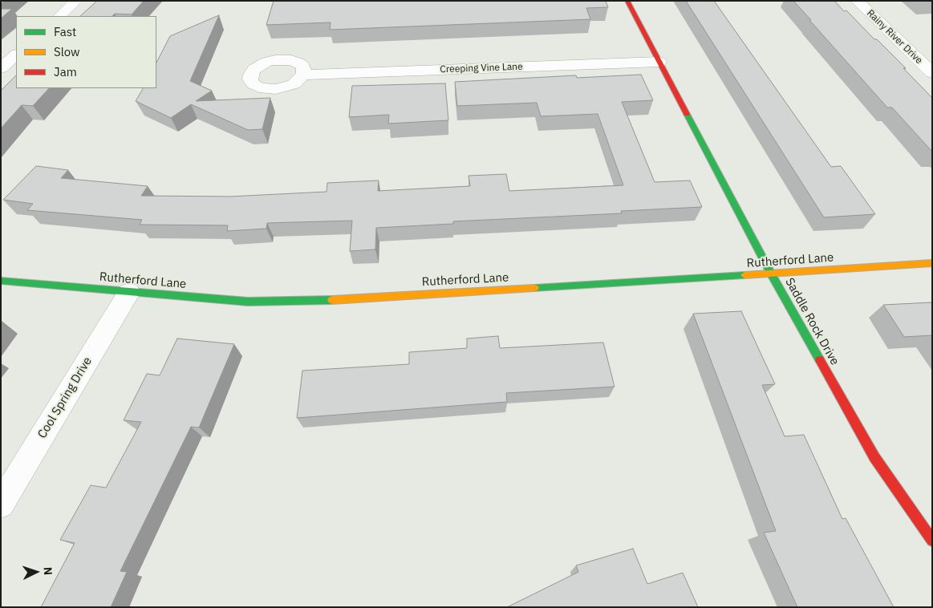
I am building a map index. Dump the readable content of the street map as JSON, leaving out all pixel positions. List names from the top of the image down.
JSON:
{
  "streets": {
    "street": [
      "Rainy River Drive",
      "Creeping Vine Lane",
      "Rutherford Lane",
      "Saddle Rock Drive",
      "Cool Spring Drive"
    ]
  },
  "crossings": [
    ["Creeping Vine Lane", "Saddle Rock Drive"],
    ["Rutherford Lane", "Saddle Rock Drive"],
    ["Rutherford Lane", "Cool Spring Drive"]
  ],
  "legend": ["Fast", "Slow", "Jam"],
  "north": "right"
}
